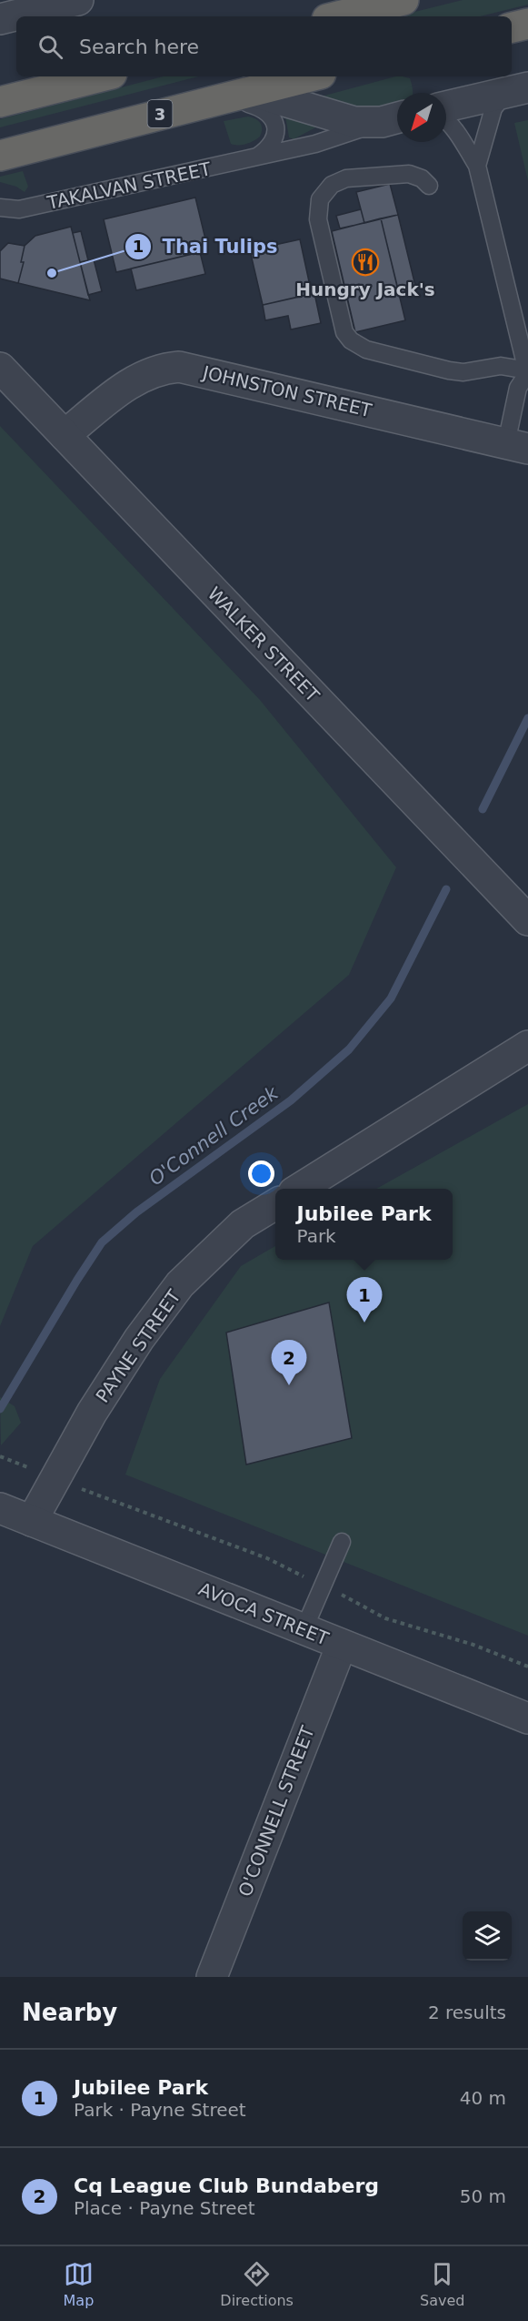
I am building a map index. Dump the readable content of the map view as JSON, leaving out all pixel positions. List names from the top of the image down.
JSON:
{
  "streets": {
    "highway": ["3"],
    "street": [
      "JOHNSTON STREET",
      "WALKER STREET",
      "PAYNE STREET",
      "AVOCA STREET",
      "O'CONNELL STREET"
    ],
    "lane": ["TAKALVAN STREET"]
  },
  "crossings": [
    ["JOHNSTON STREET", "WALKER STREET"],
    ["PAYNE STREET", "AVOCA STREET"],
    ["AVOCA STREET", "O'CONNELL STREET"]
  ],
  "water": ["O'Connell Creek"],
  "places": {
    "restaurant": ["Hungry Jack's"],
    "other": ["Thai Tulips"]
  },
  "north": "bottom left",
  "page": {
    "search": "Search here",
    "popup": ["Jubilee Park", "Park"],
    "pins": ["1", "2"],
    "heading": ["Nearby", "2 results"],
    "list": [
      {
        "mark": "1",
        "name": "Jubilee Park",
        "note": "Park · Payne Street",
        "value": "40 m"
      },
      {
        "mark": "2",
        "name": "Cq League Club Bundaberg",
        "note": "Place · Payne Street",
        "value": "50 m"
      }
    ],
    "nav": ["Map", "Directions", "Saved"]
  }
}
